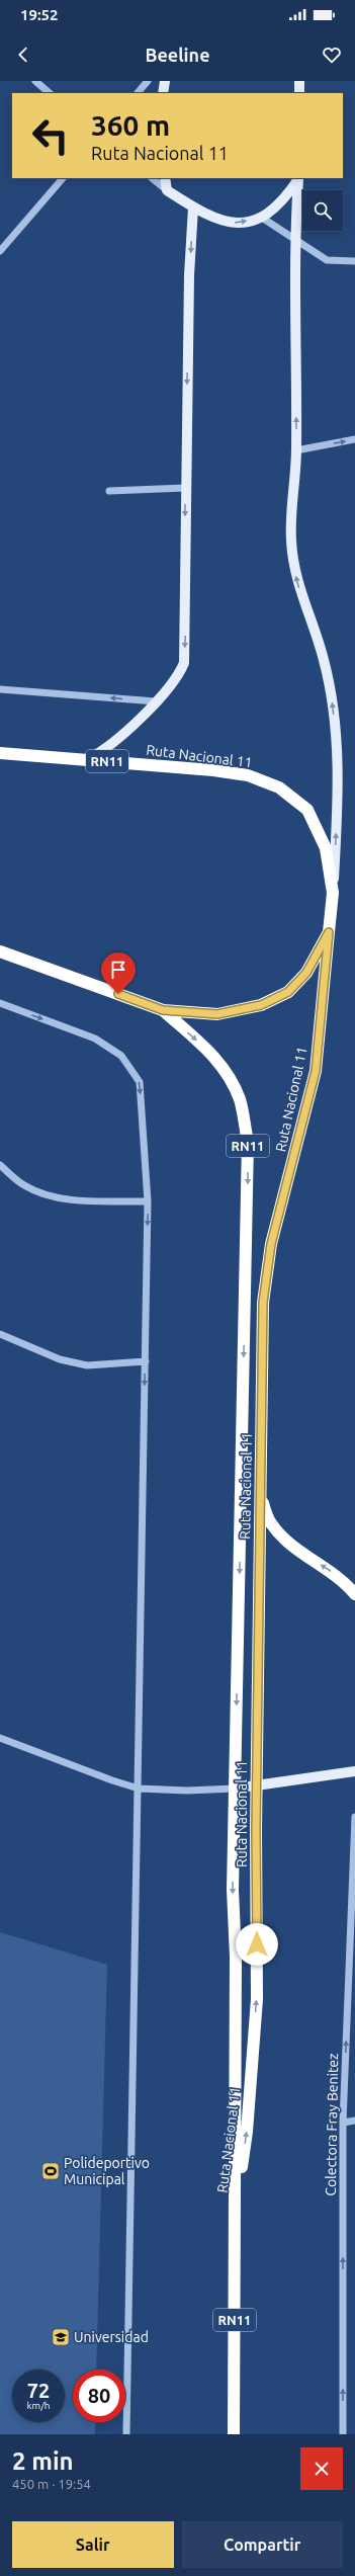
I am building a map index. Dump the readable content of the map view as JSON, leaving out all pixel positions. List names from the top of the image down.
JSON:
{
  "streets": {
    "highway": ["Ruta Nacional 11", "RN11"],
    "street": ["Colectora Fray Benitez"]
  },
  "crossings": [
    ["Ruta Nacional 11", "RN11"]
  ],
  "one_way": ["Colectora Fray Benitez"],
  "places": {
    "sports": ["Polideportivo Municipal"],
    "school or university": ["Universidad"]
  },
  "page": {
    "status": "19:52",
    "header": "Beeline",
    "turn": ["360 m", "Ruta Nacional 11"],
    "speed": "72 km/h",
    "limit": "80",
    "heading": ["2 min", "450 m · 19:54"],
    "buttons": ["Salir", "Compartir"]
  }
}
